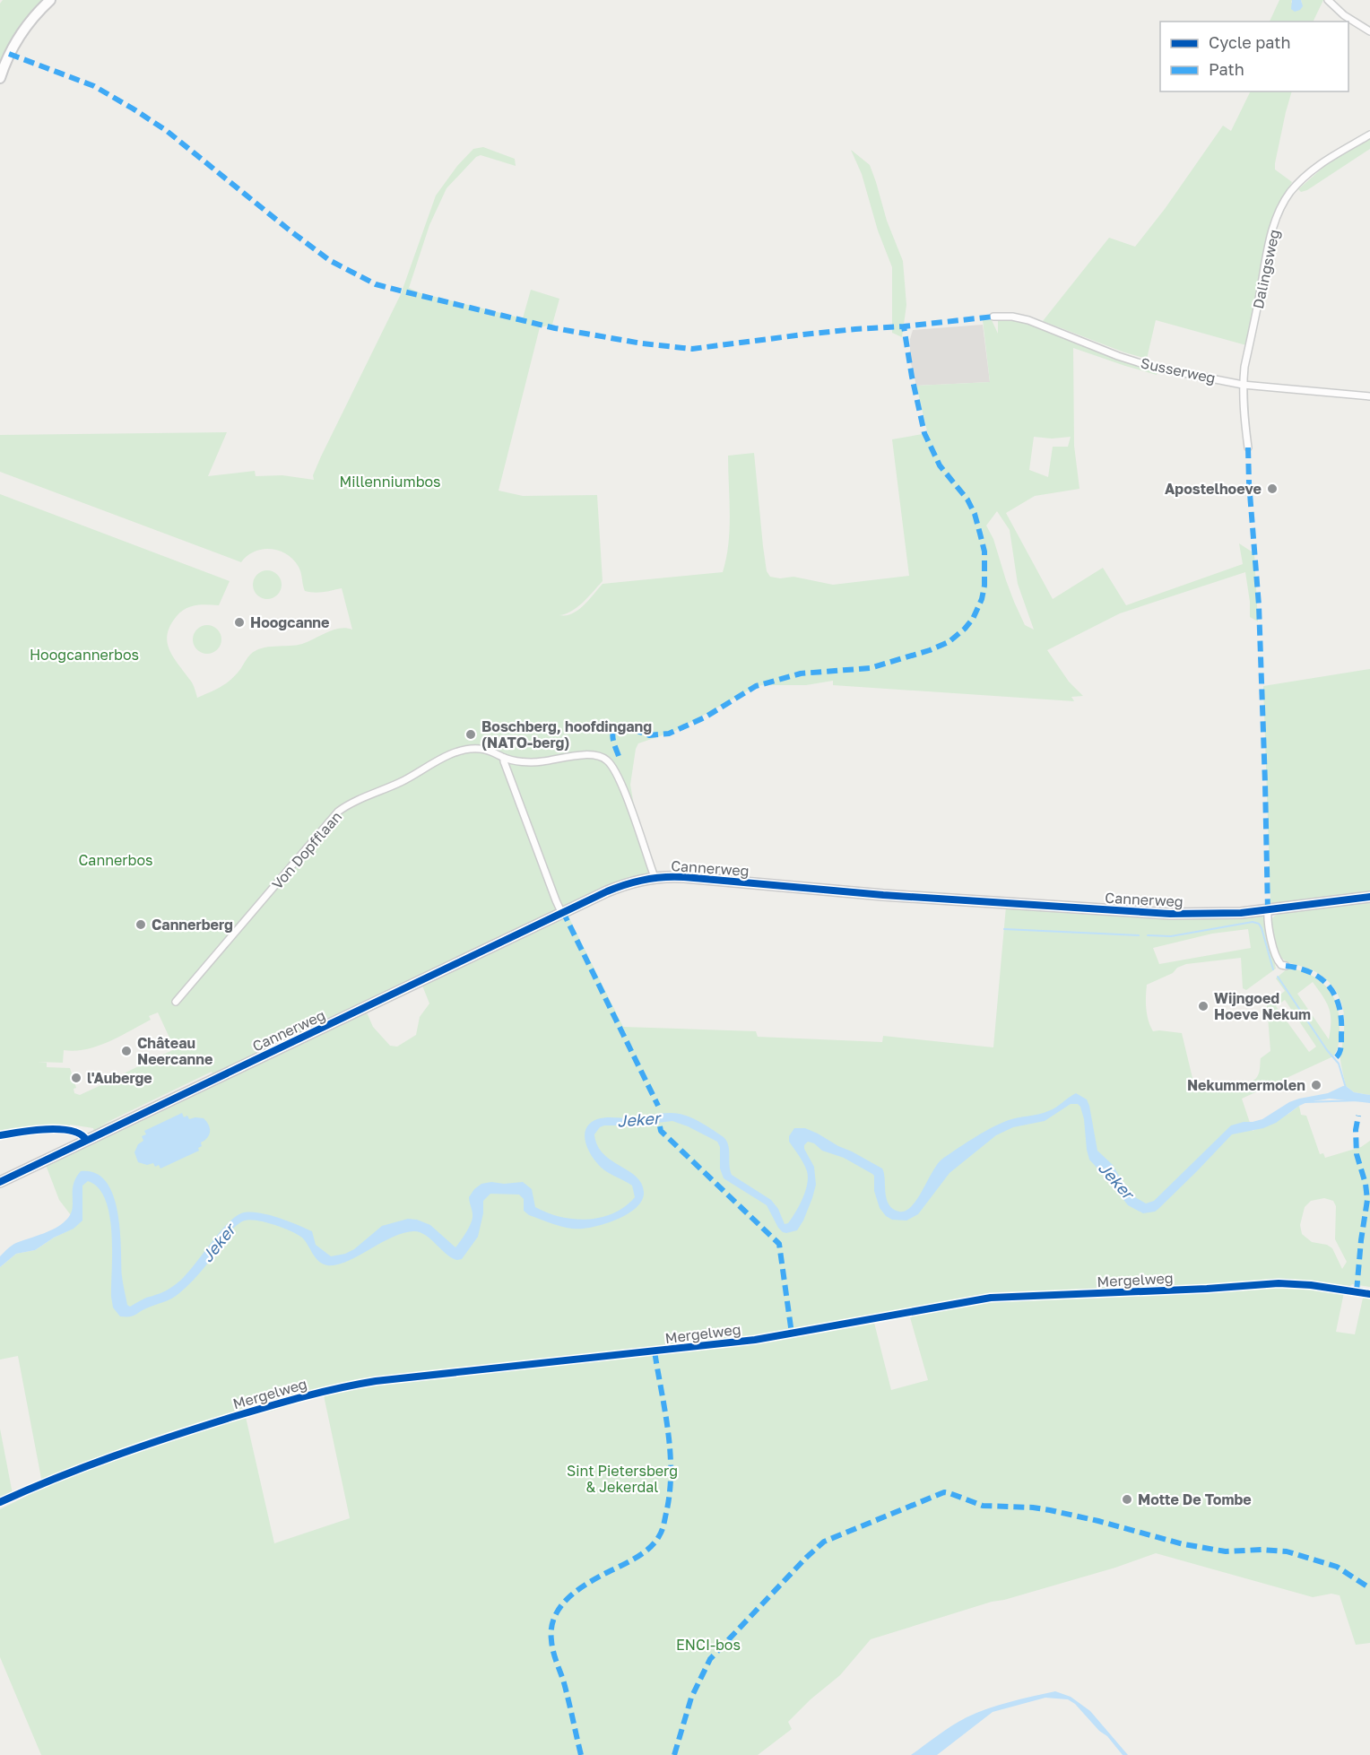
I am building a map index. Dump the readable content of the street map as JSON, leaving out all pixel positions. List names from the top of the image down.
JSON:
{
  "streets": {
    "main road": ["Cannerweg"],
    "street": [
      "Dalingsweg",
      "Susserweg",
      "Von Dopfflaan",
      "Mergelweg"
    ]
  },
  "crossings": [
    ["Dalingsweg", "Susserweg"],
    ["Von Dopfflaan", "Cannerweg"]
  ],
  "water": ["Jeker"],
  "parks": [
    "Millenniumbos",
    "Hoogcannerbos",
    "Cannerbos",
    "Sint Pietersberg & Jekerdal",
    "ENCI-bos"
  ],
  "places": [
    "Apostelhoeve",
    "Hoogcanne",
    "Boschberg, hoofdingang (NATO-berg)",
    "Cannerberg",
    "Wijngoed Hoeve Nekum",
    "Château Neercanne",
    "l'Auberge",
    "Nekummermolen",
    "Motte De Tombe"
  ],
  "legend": ["Cycle path", "Path"]
}
